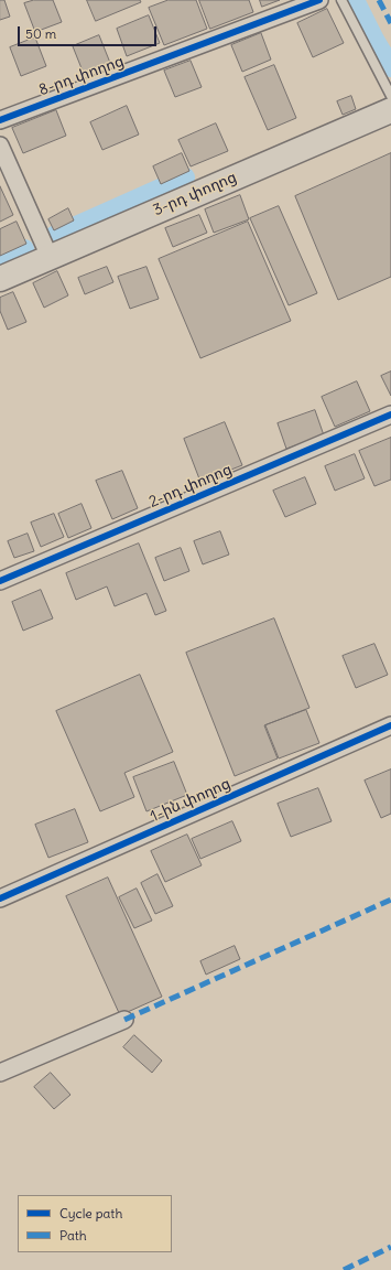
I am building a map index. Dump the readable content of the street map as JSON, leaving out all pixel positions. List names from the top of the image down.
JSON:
{
  "streets": {
    "main road": ["3-րդ փողոց"],
    "street": ["8-րդ փողոց", "2-րդ փողոց", "1-ին փողոց"]
  },
  "legend": ["Cycle path", "Path"],
  "scale_bar": "50 m"
}
